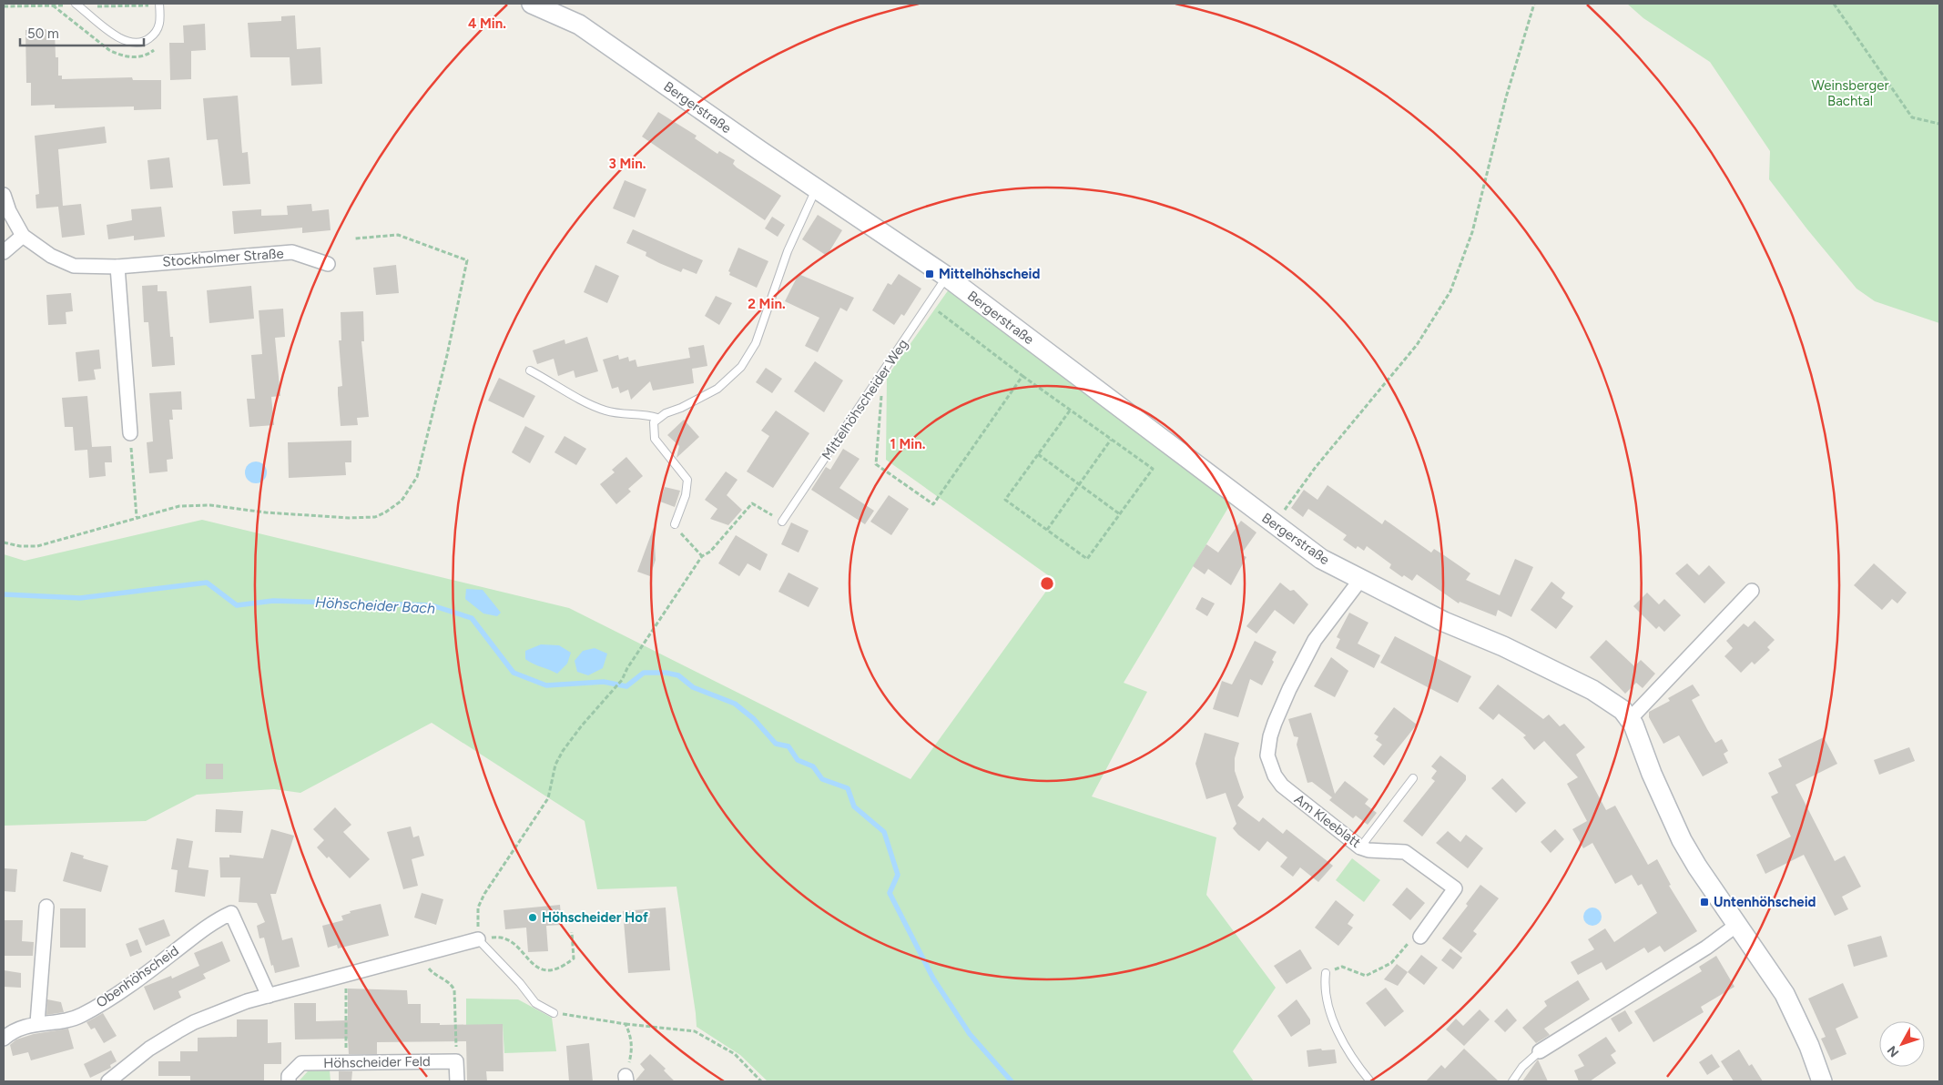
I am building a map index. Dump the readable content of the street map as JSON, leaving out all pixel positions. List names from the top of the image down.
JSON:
{
  "streets": {
    "street": [
      "Bergerstraße",
      "Stockholmer Straße",
      "Am Kleeblatt",
      "Obenhöhscheid",
      "Höhscheider Feld"
    ],
    "lane": ["Mittelhöhscheider Weg"]
  },
  "crossings": [
    ["Bergerstraße", "Mittelhöhscheider Weg"],
    ["Bergerstraße", "Am Kleeblatt"]
  ],
  "water": ["Höhscheider Bach"],
  "parks": ["Weinsberger Bachtal"],
  "places": {
    "transit": ["Mittelhöhscheid", "Untenhöhscheid"],
    "other": ["Höhscheider Hof"]
  },
  "scale_bar": "50 m",
  "north": "bottom left",
  "rings": [
    "4 Min.",
    "3 Min.",
    "2 Min.",
    "1 Min."
  ]
}
